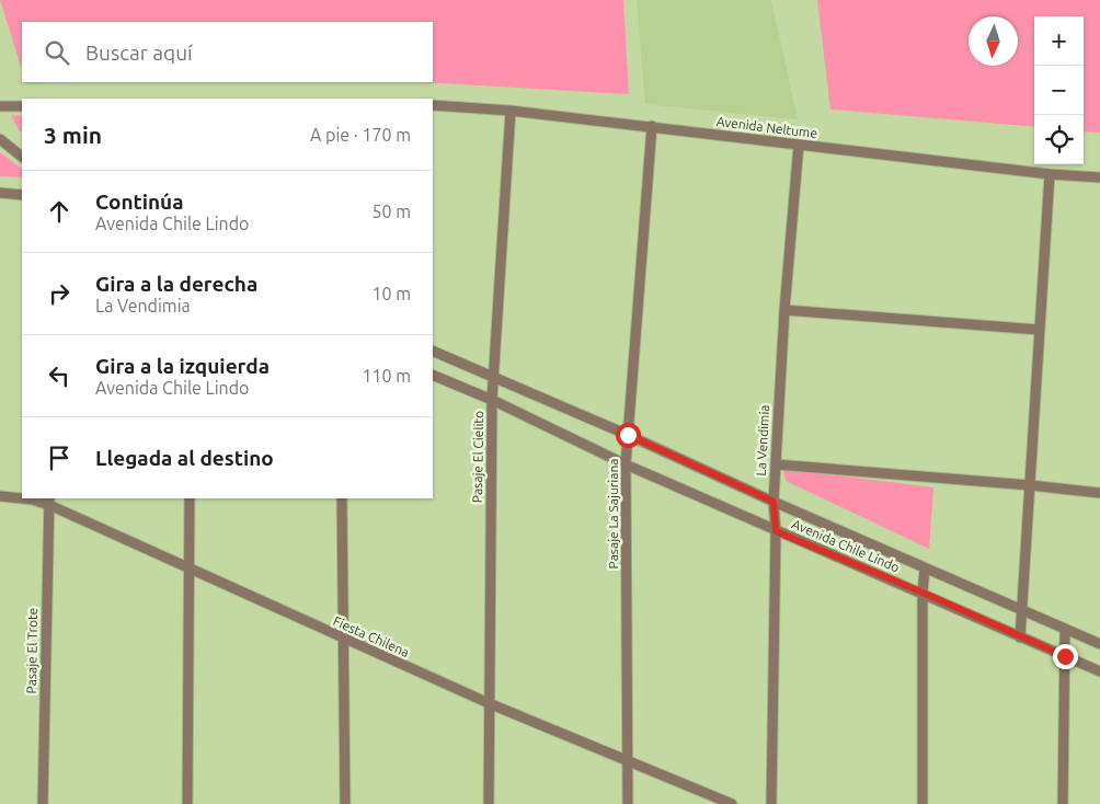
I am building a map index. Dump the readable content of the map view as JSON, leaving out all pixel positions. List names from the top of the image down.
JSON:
{
  "streets": {
    "street": [
      "Avenida Neltume",
      "La Vendimia",
      "Pasaje El Cielito",
      "Pasaje La Sajuriana",
      "Avenida Chile Lindo",
      "Fiesta Chilena",
      "Pasaje El Trote"
    ]
  },
  "crossings": [
    ["Avenida Neltume", "La Vendimia"],
    ["Avenida Neltume", "Pasaje El Cielito"],
    ["Avenida Neltume", "Pasaje La Sajuriana"],
    ["La Vendimia", "Avenida Chile Lindo"],
    ["Pasaje El Cielito", "Avenida Chile Lindo"],
    ["Pasaje El Cielito", "Fiesta Chilena"],
    ["Pasaje La Sajuriana", "Avenida Chile Lindo"],
    ["Pasaje La Sajuriana", "Fiesta Chilena"],
    ["Fiesta Chilena", "Pasaje El Trote"]
  ],
  "north": "bottom",
  "page": {
    "map_buttons": ["+", "−"],
    "search": "Buscar aquí",
    "heading": ["3 min", "A pie · 170 m"],
    "list": [
      ["Continúa", "Avenida Chile Lindo", "50 m"],
      ["Gira a la derecha", "La Vendimia", "10 m"],
      ["Gira a la izquierda", "Avenida Chile Lindo", "110 m"],
      "Llegada al destino"
    ]
  }
}
